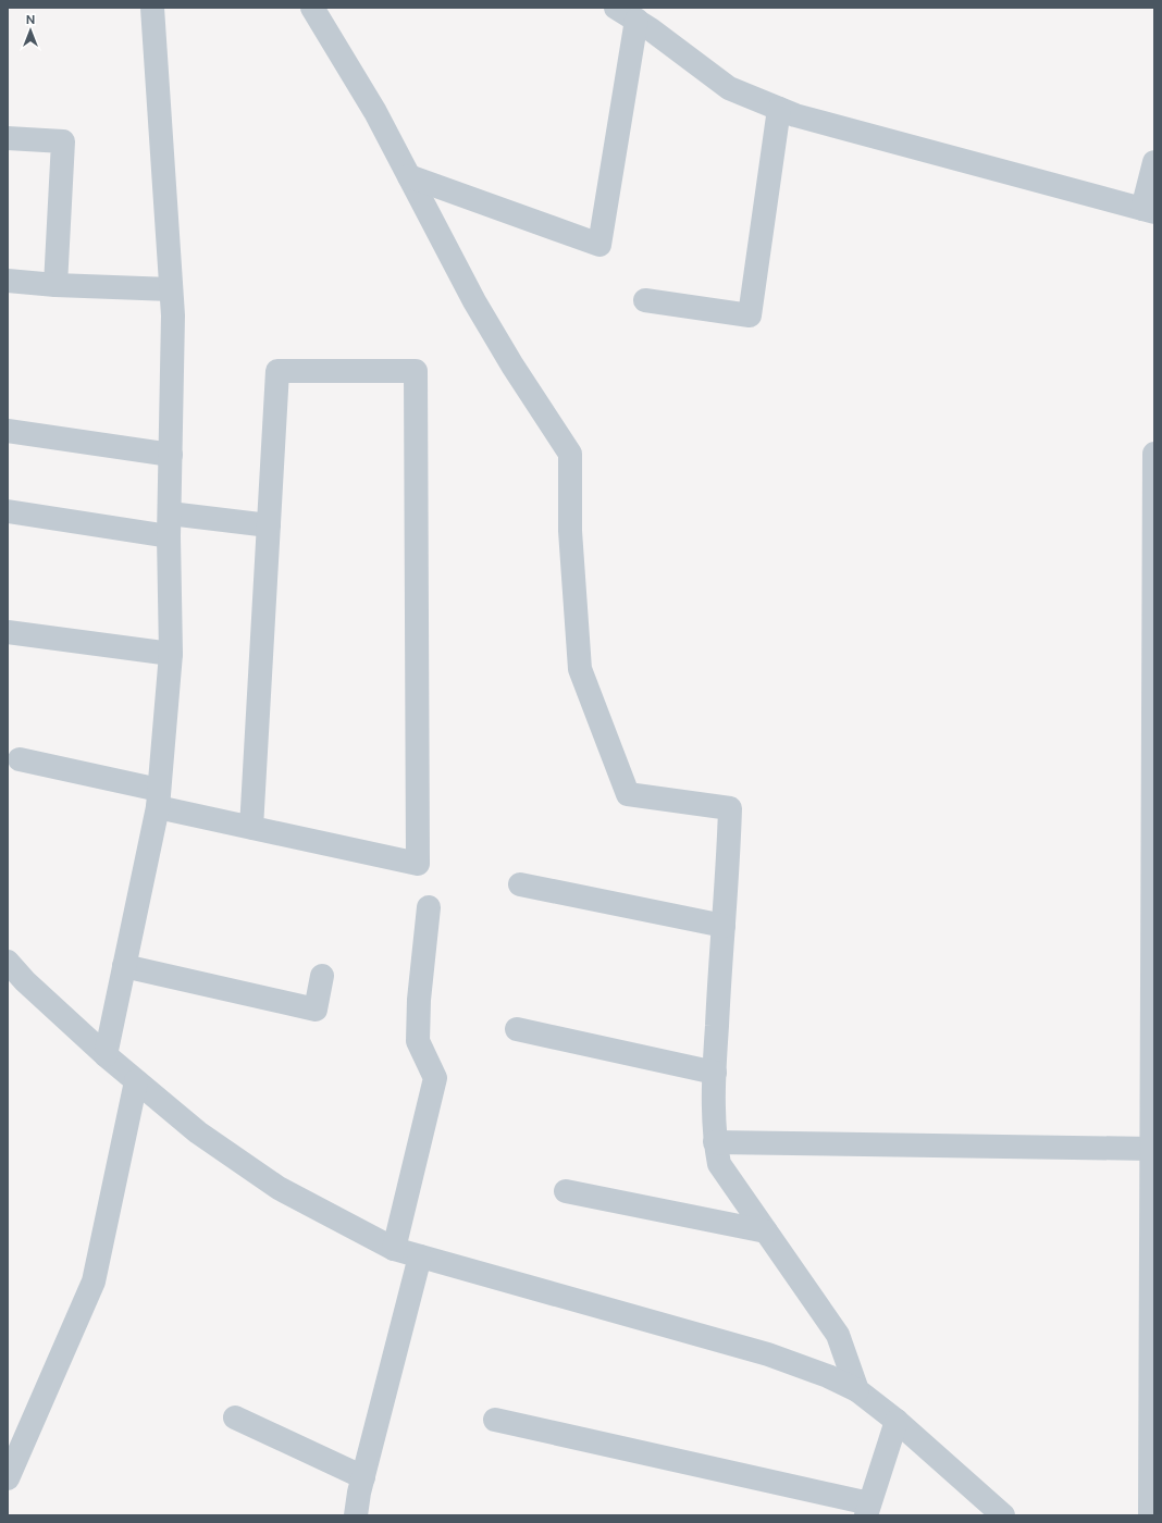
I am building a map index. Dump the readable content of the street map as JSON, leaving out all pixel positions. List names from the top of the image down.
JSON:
{
  "north": "top"
}
